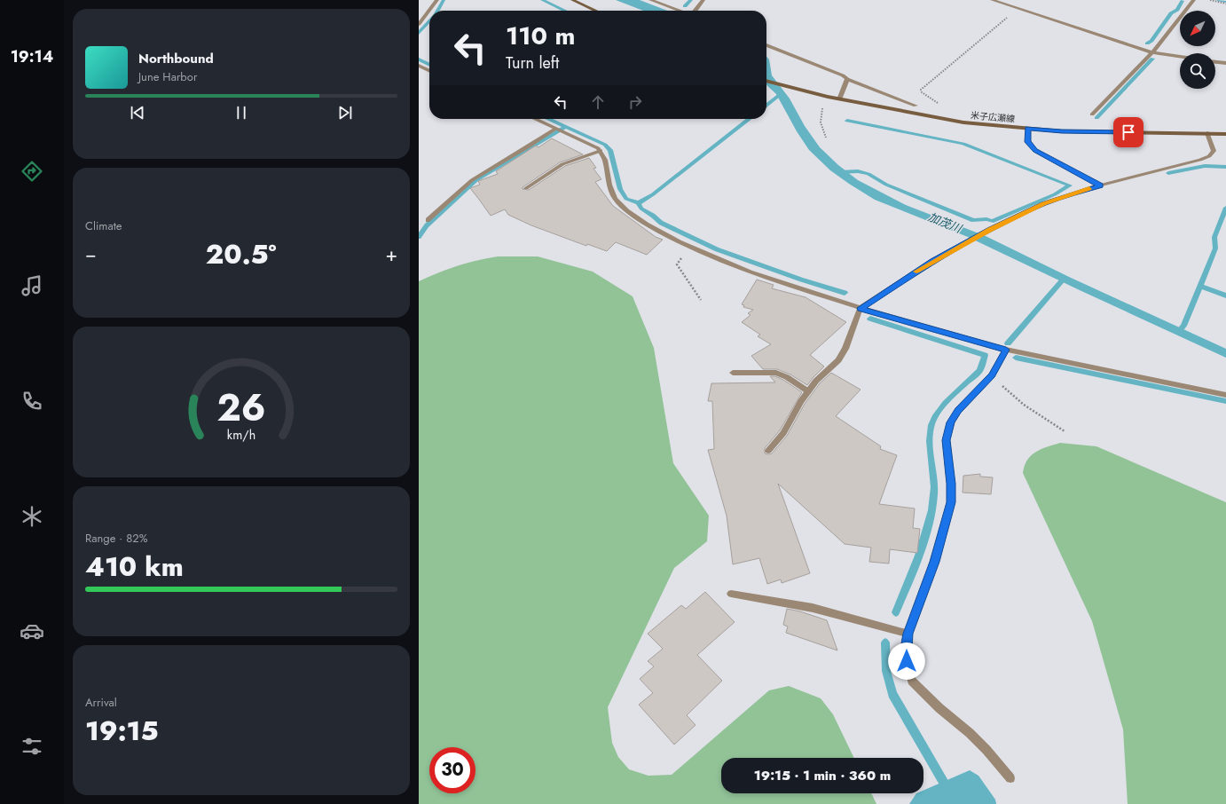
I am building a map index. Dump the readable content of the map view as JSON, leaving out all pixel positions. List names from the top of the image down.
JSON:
{
  "streets": {
    "main road": ["米子広瀬線"]
  },
  "water": ["加茂川"],
  "north": "bottom left",
  "page": {
    "tabs": "19:14",
    "turn": ["110 m", "Turn left"],
    "song": ["Northbound", "June Harbor"],
    "tile": [
      "Climate",
      ["Range · 82%", "410 km"],
      ["Arrival", "19:15"]
    ],
    "heat": ["−", "20.5°", "+"],
    "limit": "30",
    "trip": "19:15 · 1 min · 360 m",
    "gauge": ["26", "km/h"]
  }
}
